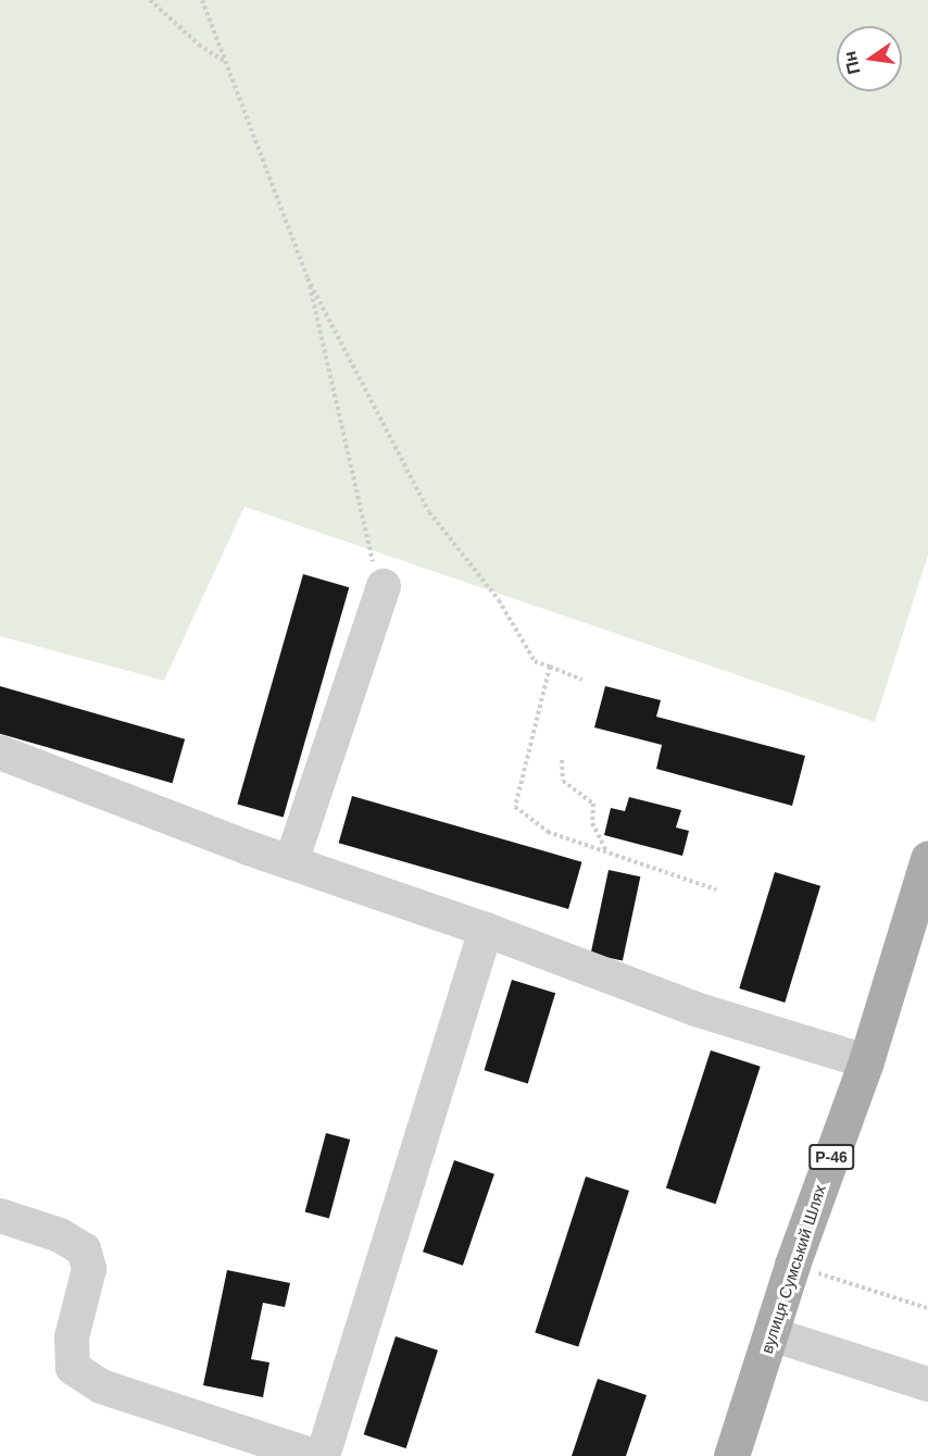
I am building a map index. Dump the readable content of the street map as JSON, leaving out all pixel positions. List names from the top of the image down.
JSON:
{
  "streets": {
    "main road": ["Р-46", "вулиця Сумський Шлях"]
  },
  "north": "left"
}
